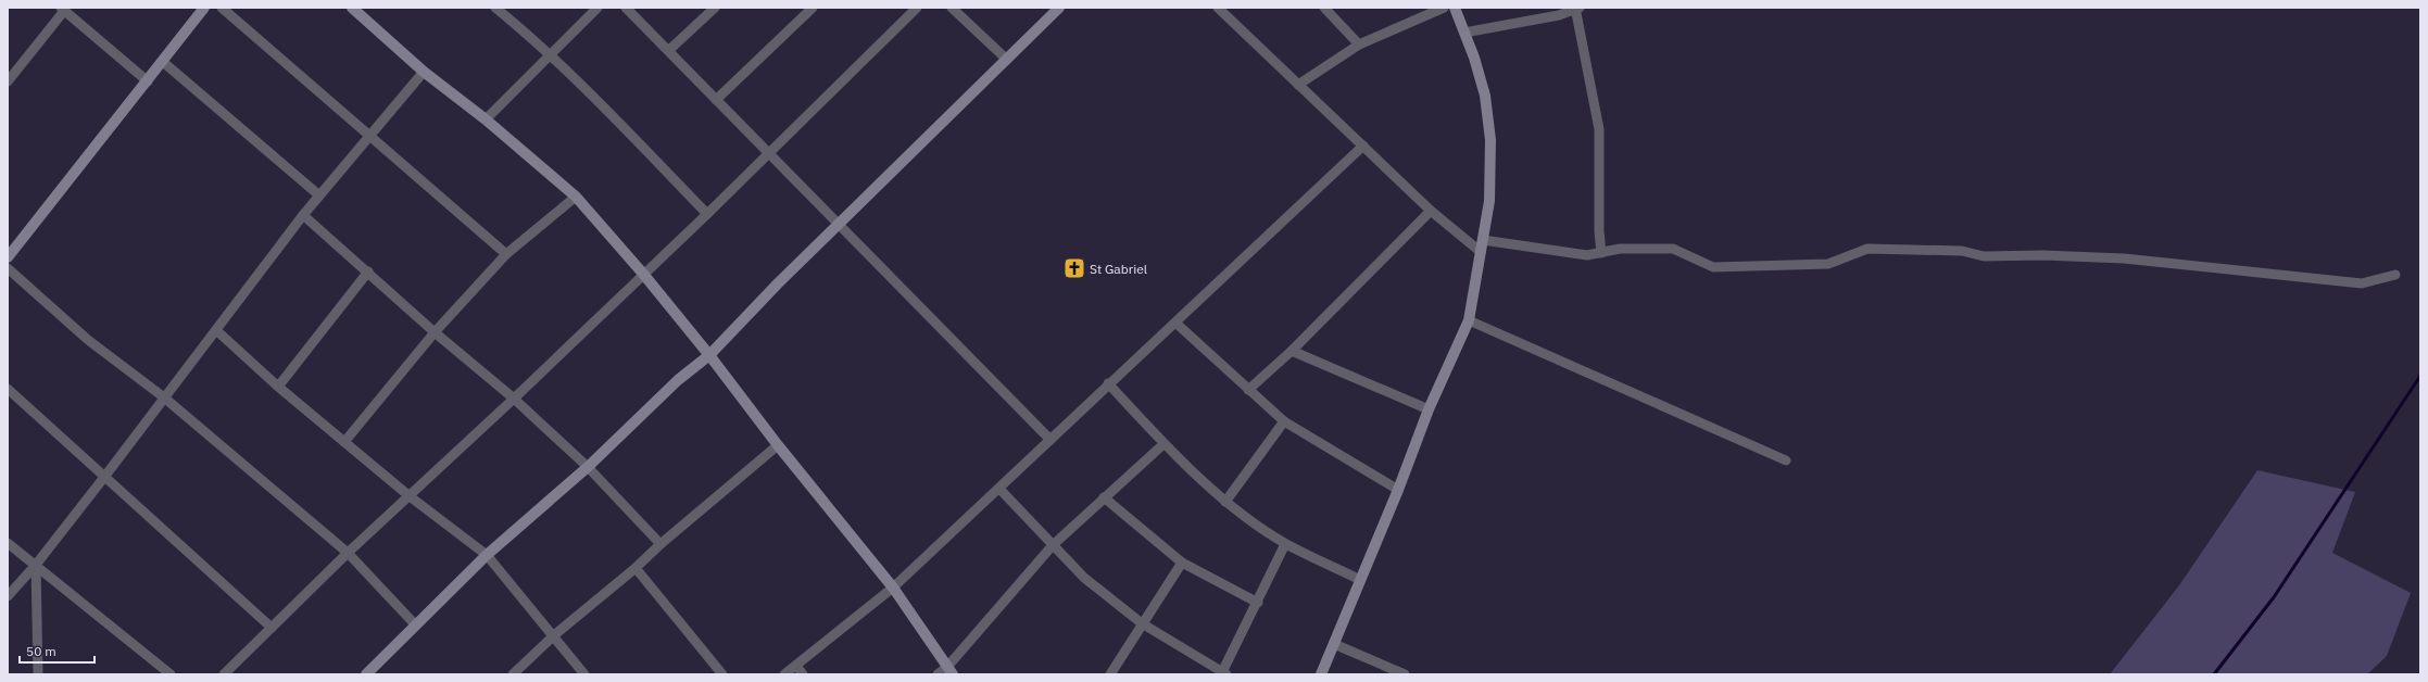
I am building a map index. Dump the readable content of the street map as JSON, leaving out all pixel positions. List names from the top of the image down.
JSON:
{
  "places": {
    "church": ["St Gabriel"]
  },
  "scale_bar": "50 m"
}
